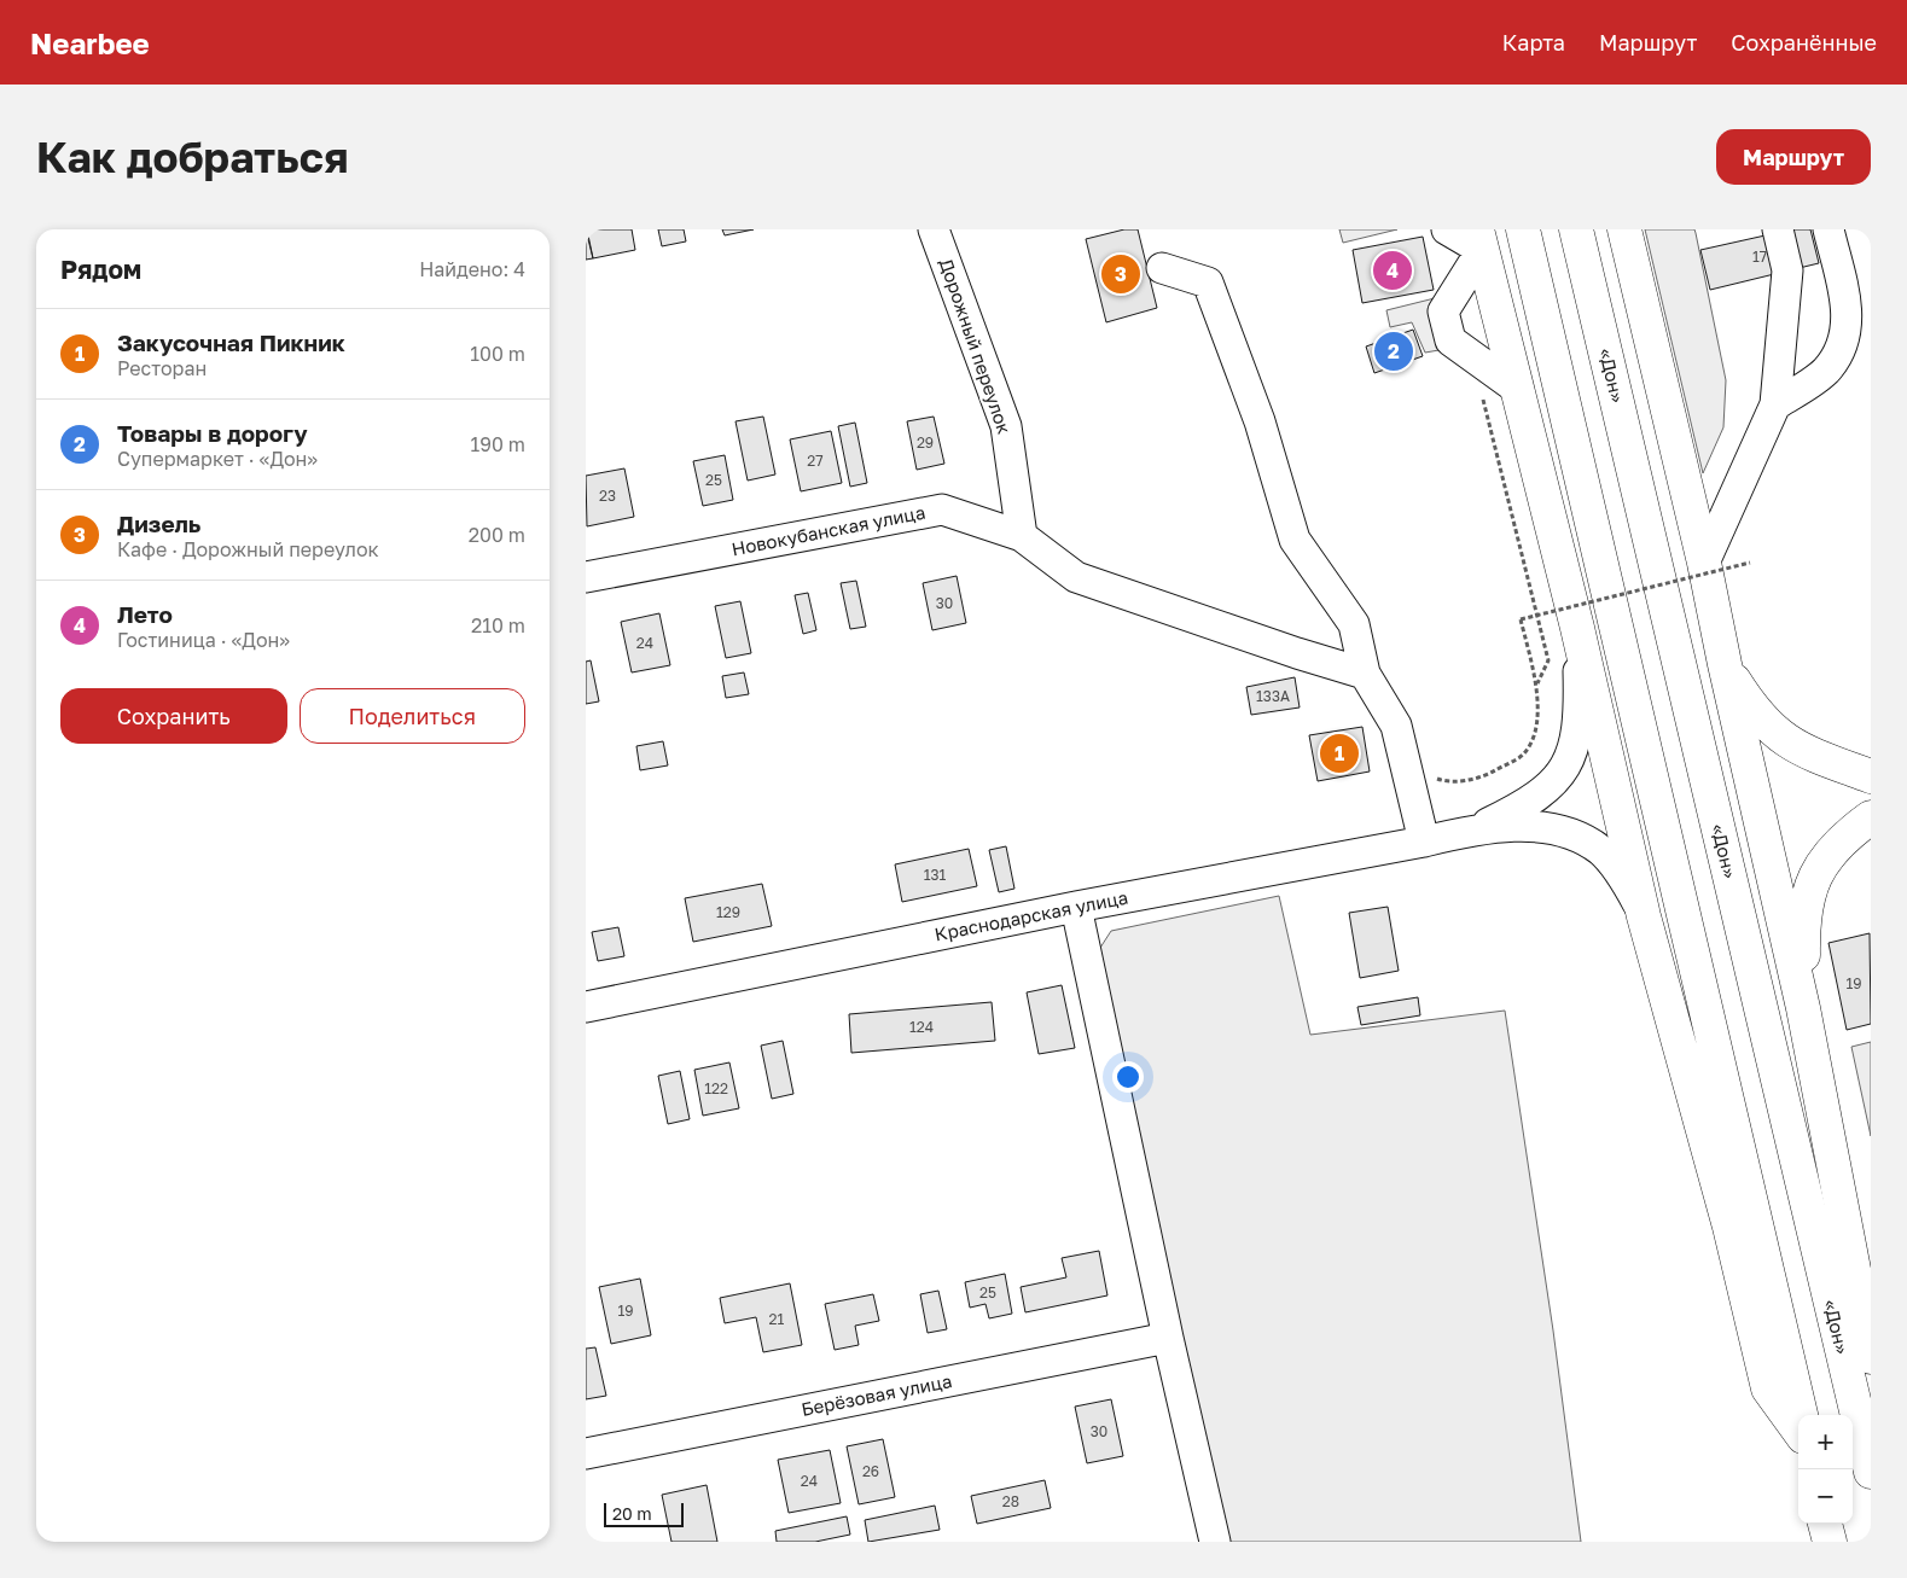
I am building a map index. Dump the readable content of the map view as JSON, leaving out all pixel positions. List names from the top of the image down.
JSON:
{
  "streets": {
    "main road": ["«Дон»"],
    "street": [
      "Дорожный переулок",
      "Новокубанская улица",
      "Краснодарская улица",
      "Берёзовая улица"
    ]
  },
  "crossings": [
    ["Дорожный переулок", "Новокубанская улица"]
  ],
  "house_numbers": [
    "17",
    "29",
    "27",
    "25",
    "23",
    "30",
    "24",
    "133А",
    "131",
    "129",
    "19",
    "124",
    "122",
    "25",
    "19",
    "21",
    "30",
    "26",
    "24",
    "28"
  ],
  "scale_bar": "20 m",
  "page": {
    "header": "Nearbee",
    "nav": ["Карта", "Маршрут", "Сохранённые"],
    "buttons": [
      "Маршрут",
      ["Сохранить", "Поделиться"]
    ],
    "title": "Как добраться",
    "heading": ["Рядом", "Найдено: 4"],
    "pins": [
      "4",
      "3",
      "2",
      "1"
    ],
    "list": [
      {
        "mark": "1",
        "name": "Закусочная Пикник",
        "note": "Ресторан",
        "value": "100 m"
      },
      {
        "mark": "2",
        "name": "Товары в дорогу",
        "note": "Супермаркет · «Дон»",
        "value": "190 m"
      },
      {
        "mark": "3",
        "name": "Дизель",
        "note": "Кафе · Дорожный переулок",
        "value": "200 m"
      },
      {
        "mark": "4",
        "name": "Лето",
        "note": "Гостиница · «Дон»",
        "value": "210 m"
      }
    ],
    "map_buttons": ["+", "−"],
    "scale": "20 m"
  }
}
